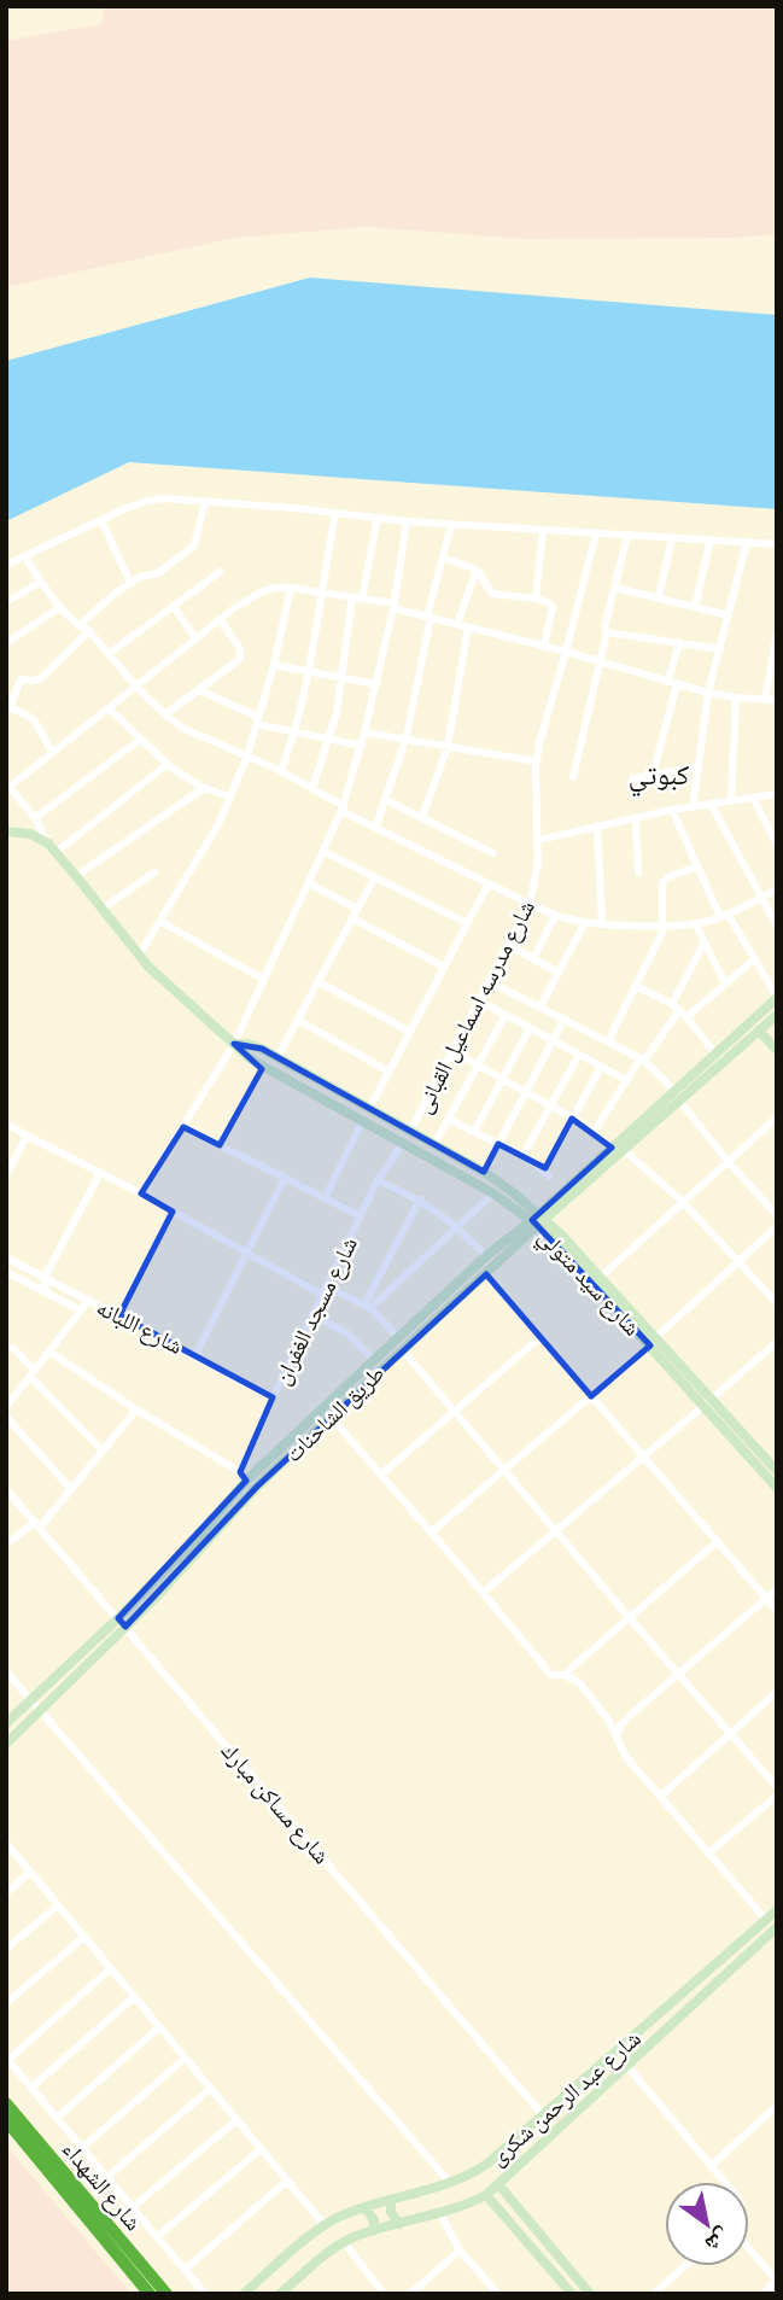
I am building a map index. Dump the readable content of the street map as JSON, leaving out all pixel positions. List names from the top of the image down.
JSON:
{
  "streets": {
    "highway": ["شارع الشهداء"],
    "street": [
      "شارع مدرسه اسماعيل القبانى",
      "شارع سيد متولي",
      "شارع مسجد الغفران",
      "شارع اللبانه",
      "طريق الشاحنات",
      "شارع مساكن مبارك",
      "شارع عبد الرحمن شكرى"
    ]
  },
  "crossings": [
    ["شارع مدرسه اسماعيل القبانى", "شارع سيد متولي"],
    ["شارع سيد متولي", "شارع مسجد الغفران"],
    ["شارع سيد متولي", "طريق الشاحنات"],
    ["شارع مسجد الغفران", "شارع اللبانه"],
    ["شارع مسجد الغفران", "طريق الشاحنات"],
    ["طريق الشاحنات", "شارع مساكن مبارك"],
    ["شارع مساكن مبارك", "شارع عبد الرحمن شكرى"]
  ],
  "districts": ["كبوتي"],
  "north": "bottom right"
}
